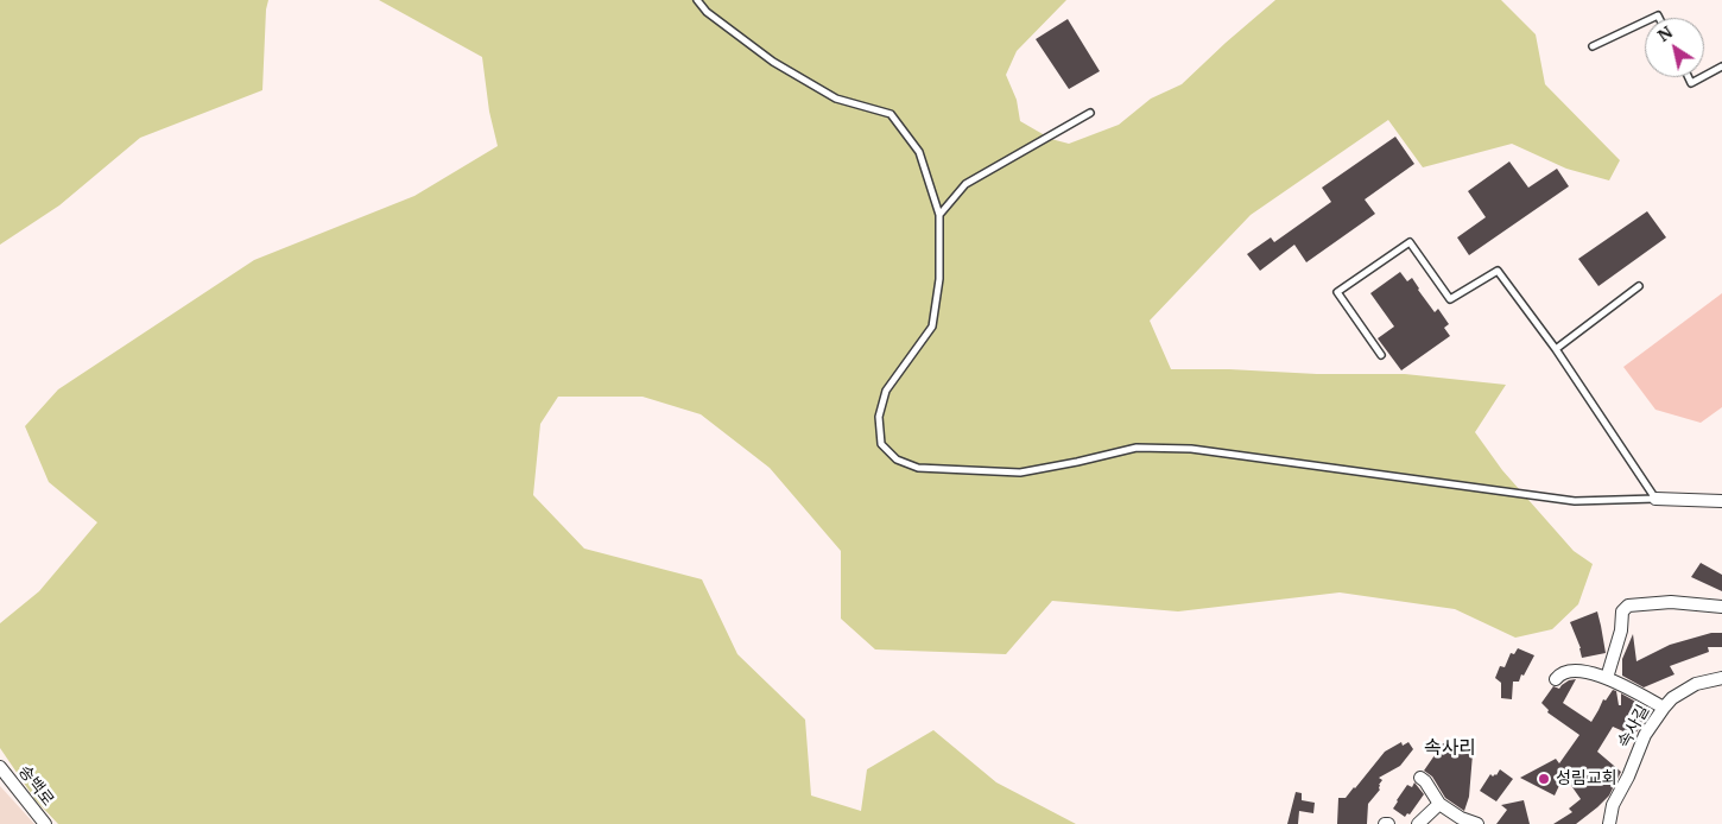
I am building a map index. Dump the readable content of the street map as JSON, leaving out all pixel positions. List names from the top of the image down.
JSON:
{
  "streets": {
    "street": ["속사길", "송백로"]
  },
  "districts": ["속사리"],
  "places": ["성림교회"],
  "north": "top left"
}
